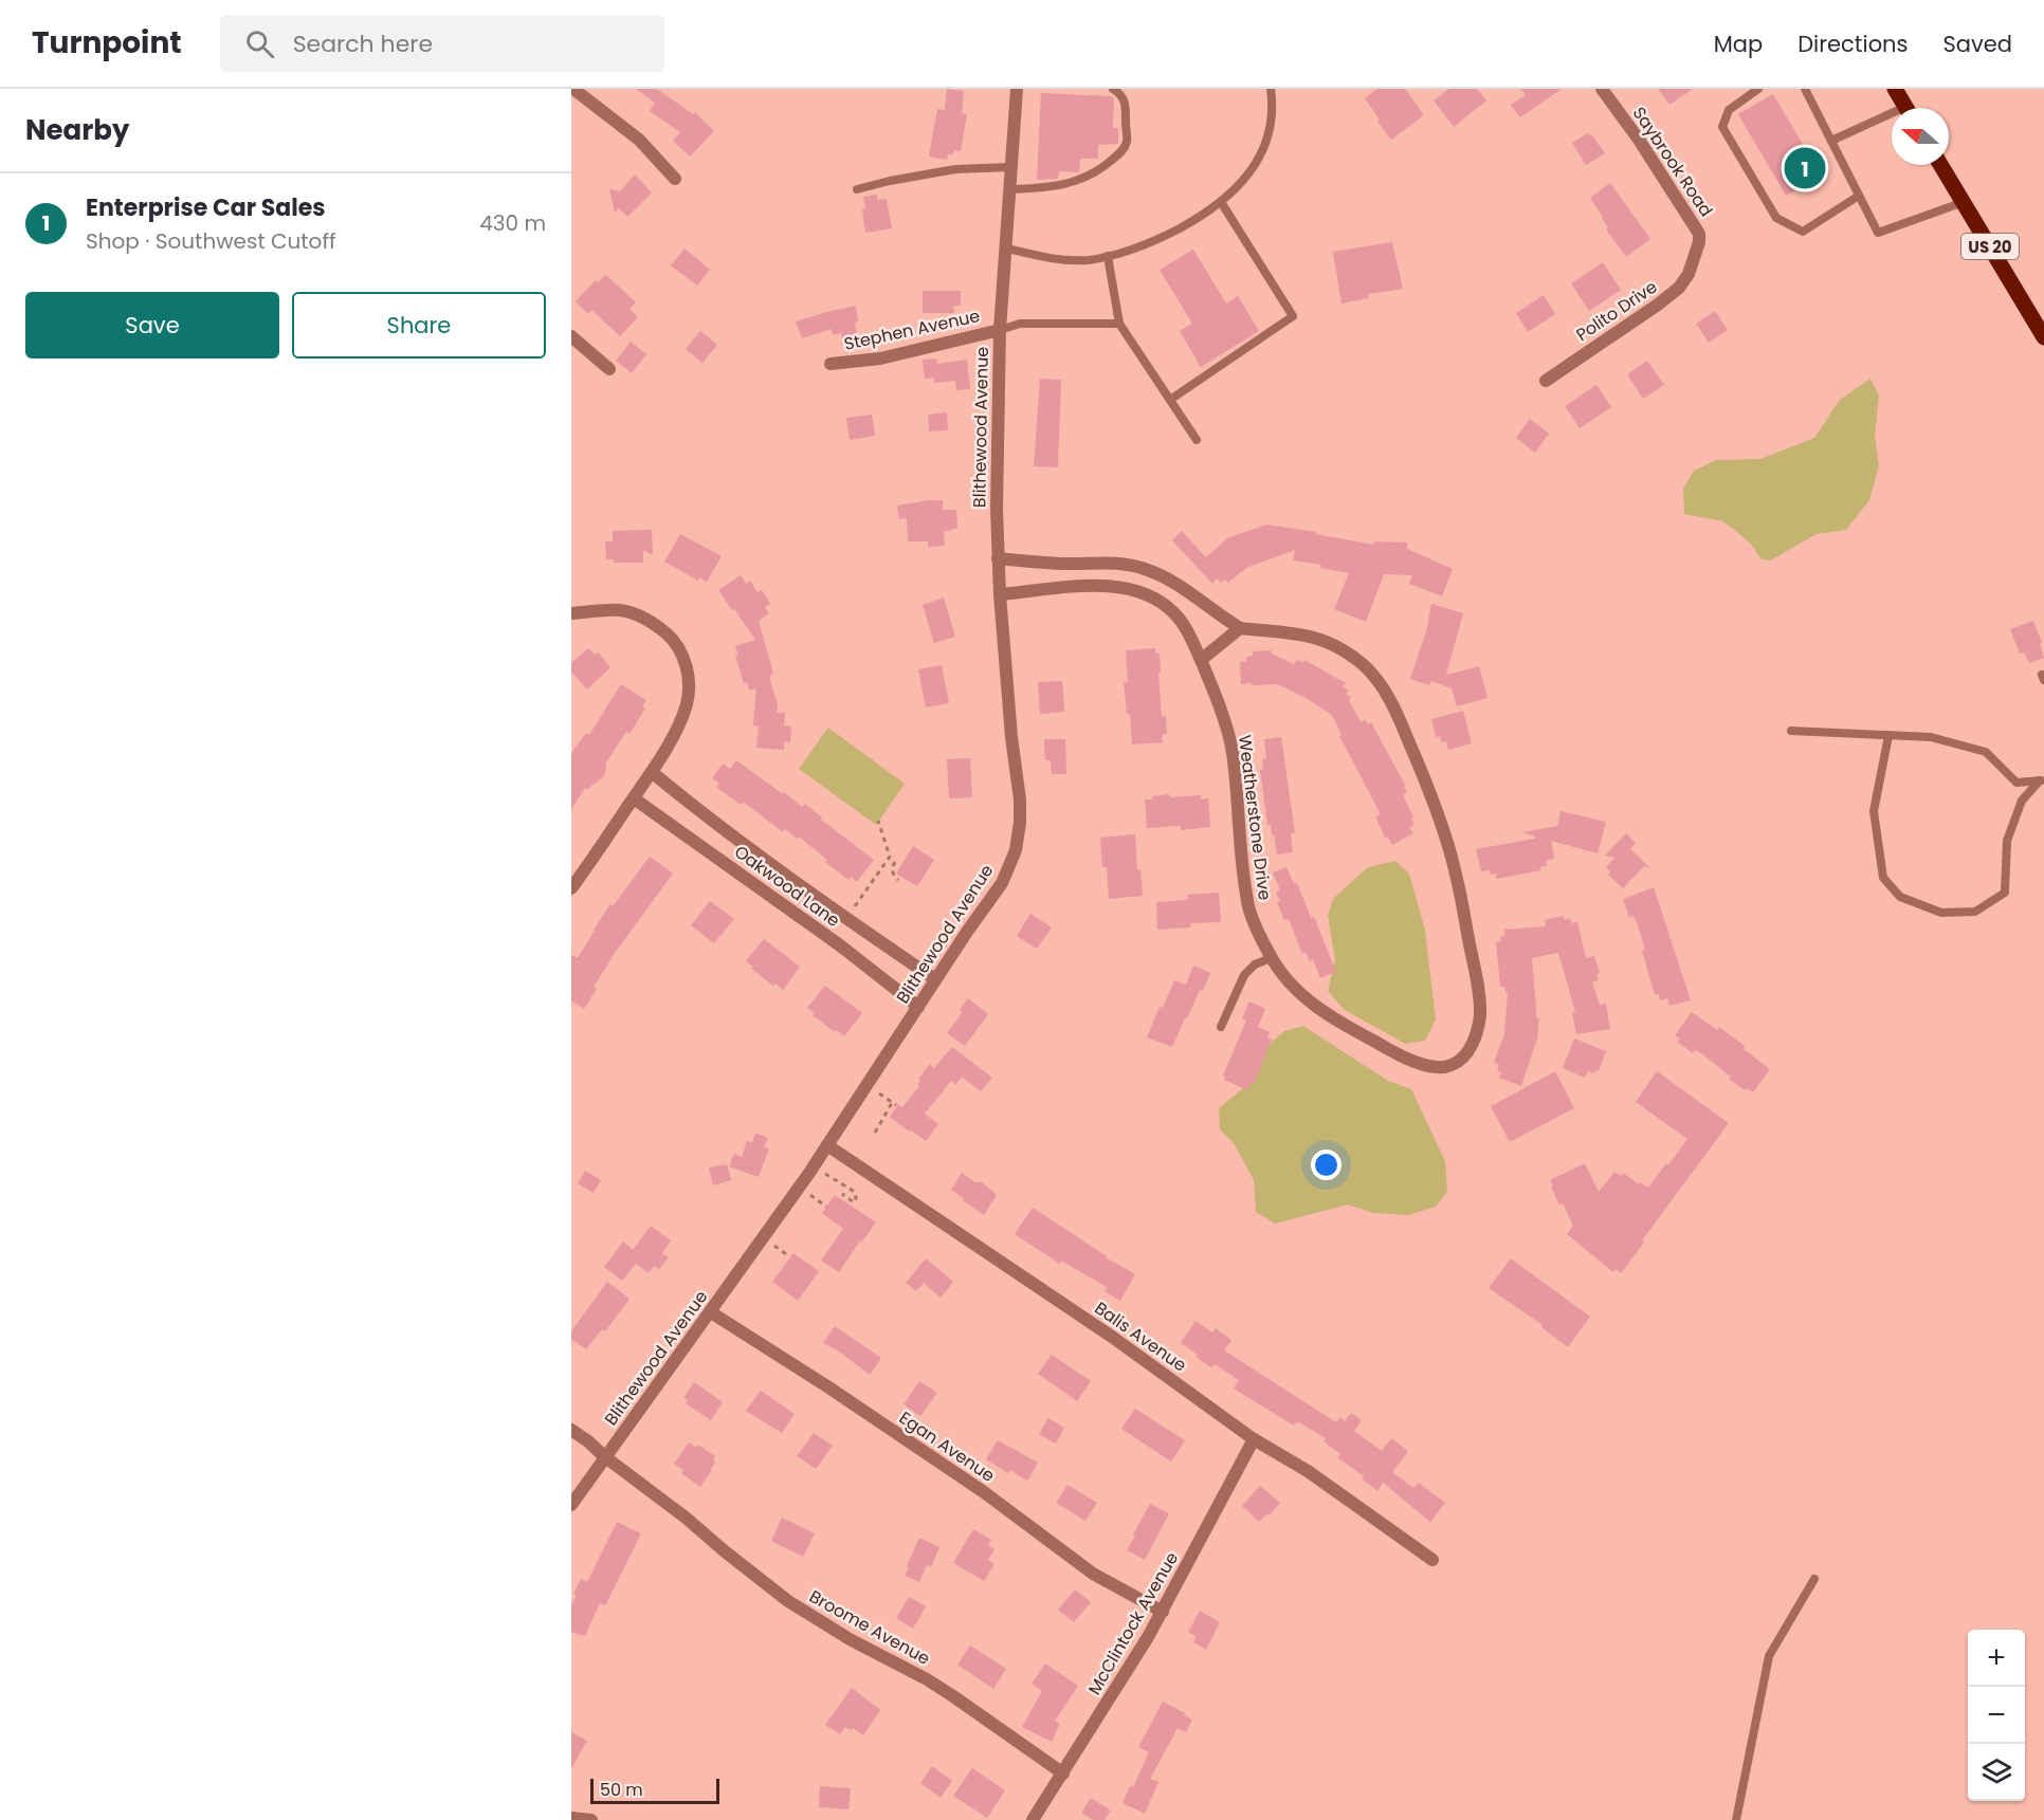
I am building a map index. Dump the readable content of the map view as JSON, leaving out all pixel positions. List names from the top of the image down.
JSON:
{
  "streets": {
    "main road": ["US 20"],
    "street": [
      "Saybrook Road",
      "Polito Drive",
      "Stephen Avenue",
      "Blithewood Avenue",
      "Weatherstone Drive",
      "Oakwood Lane",
      "Balis Avenue",
      "Egan Avenue",
      "McClintock Avenue",
      "Broome Avenue"
    ]
  },
  "crossings": [
    ["Saybrook Road", "Polito Drive"],
    ["Stephen Avenue", "Blithewood Avenue"],
    ["Blithewood Avenue", "Weatherstone Drive"],
    ["Blithewood Avenue", "Oakwood Lane"],
    ["Blithewood Avenue", "Balis Avenue"],
    ["Blithewood Avenue", "Egan Avenue"],
    ["Blithewood Avenue", "Broome Avenue"],
    ["Balis Avenue", "McClintock Avenue"],
    ["Egan Avenue", "McClintock Avenue"],
    ["McClintock Avenue", "Broome Avenue"]
  ],
  "scale_bar": "50 m",
  "north": "left",
  "page": {
    "header": "Turnpoint",
    "search": "Search here",
    "nav": ["Map", "Directions", "Saved"],
    "heading": "Nearby",
    "pins": "1",
    "list": [
      {
        "mark": "1",
        "name": "Enterprise Car Sales",
        "note": "Shop · Southwest Cutoff",
        "value": "430 m"
      }
    ],
    "buttons": ["Save", "Share"],
    "map_buttons": ["+", "−"],
    "scale": "50 m"
  }
}
